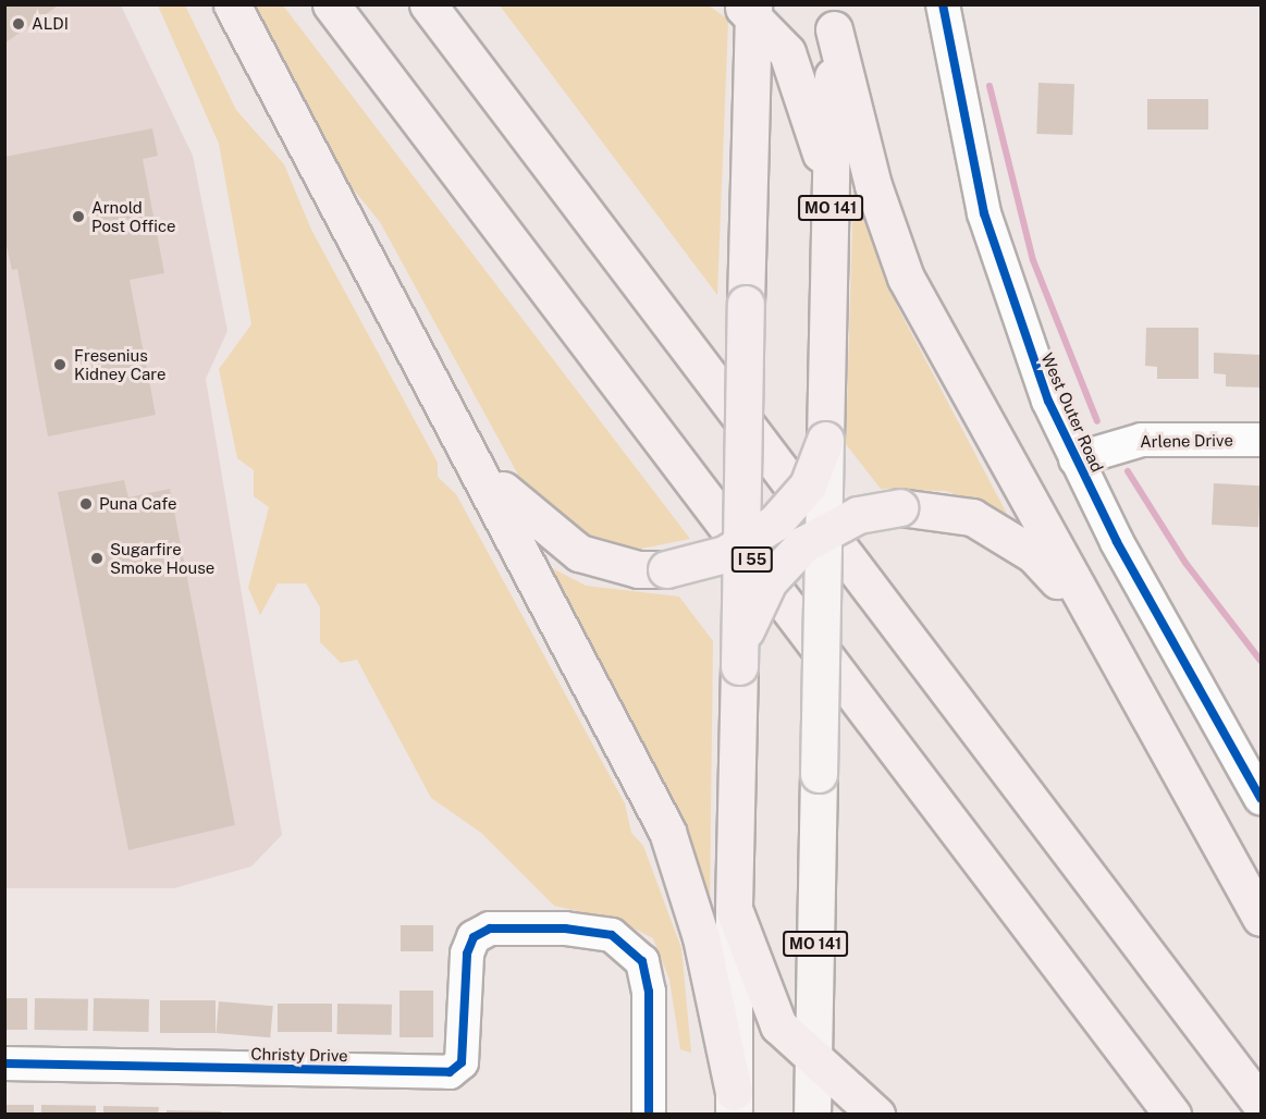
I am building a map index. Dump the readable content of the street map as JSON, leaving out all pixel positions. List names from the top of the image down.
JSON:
{
  "streets": {
    "highway": ["MO 141", "I 55"],
    "street": ["West Outer Road", "Arlene Drive", "Christy Drive"]
  },
  "crossings": [
    ["West Outer Road", "Arlene Drive"]
  ],
  "places": [
    "ALDI",
    "Arnold Post Office",
    "Fresenius Kidney Care",
    "Puna Cafe",
    "Sugarfire Smoke House"
  ]
}
